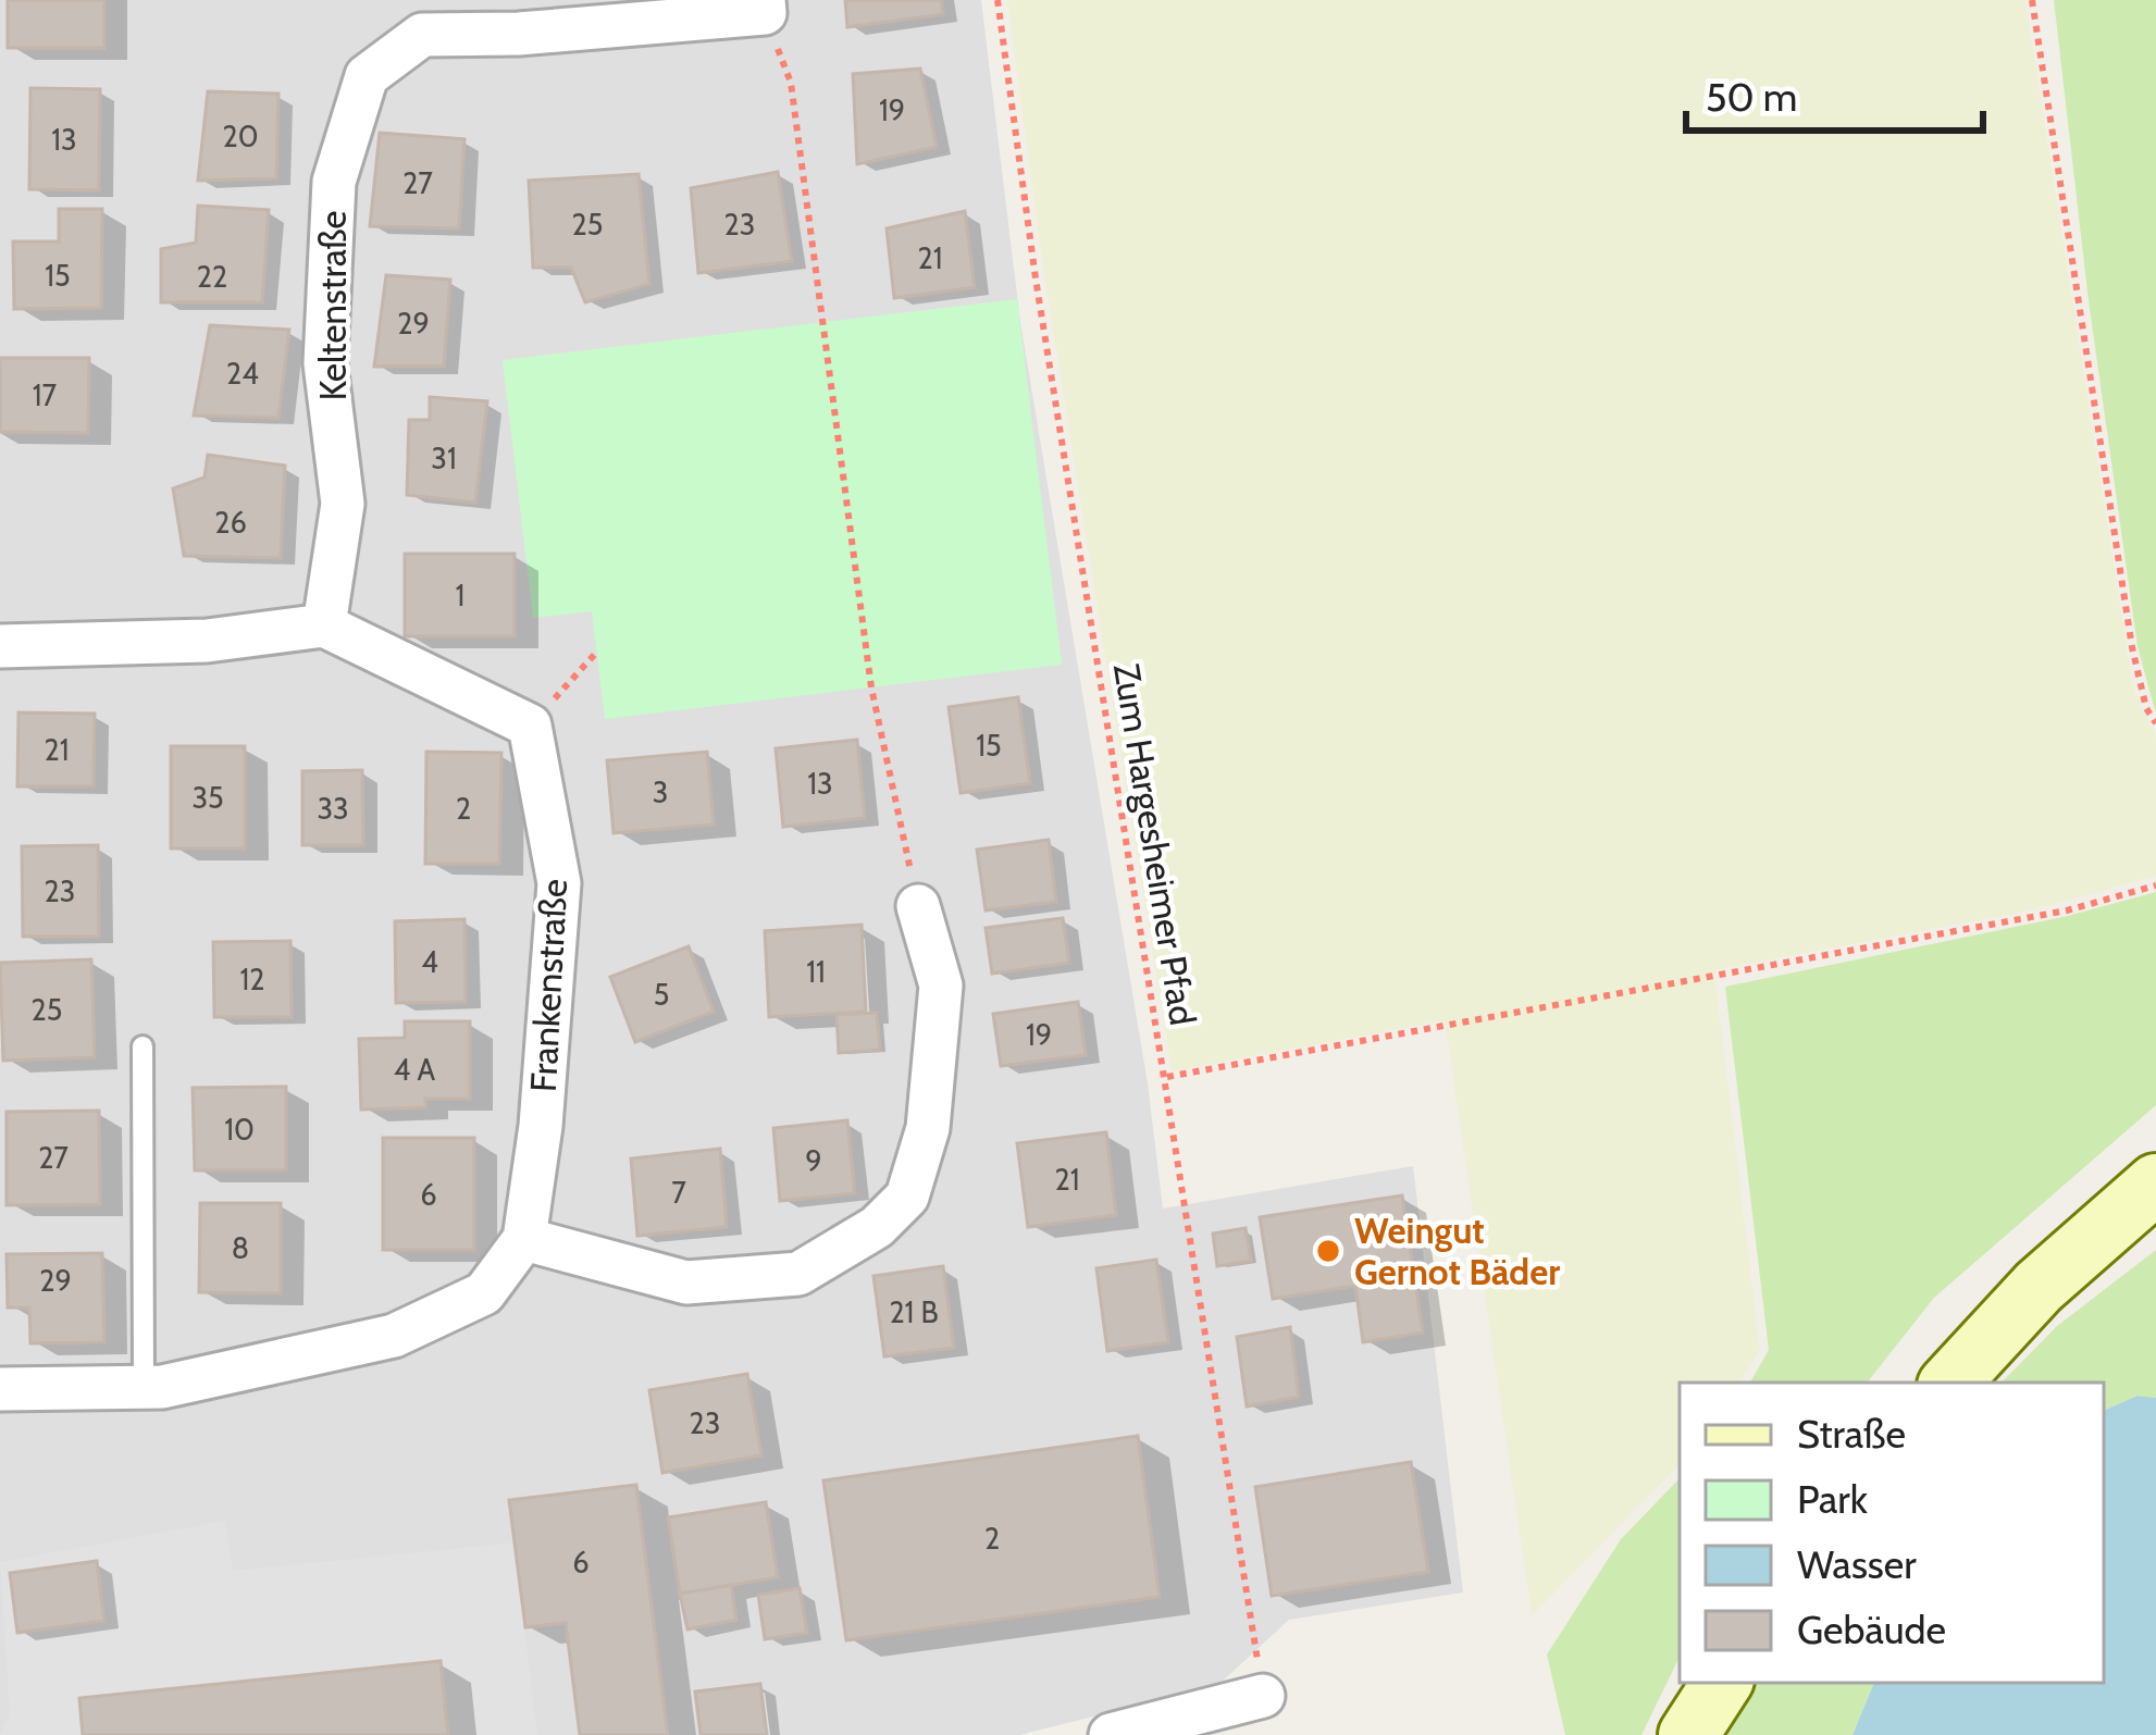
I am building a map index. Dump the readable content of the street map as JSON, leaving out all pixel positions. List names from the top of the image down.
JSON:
{
  "streets": {
    "street": ["Keltenstraße", "Frankenstraße"],
    "path": ["Zum Hargesheimer Pfad"]
  },
  "places": ["Weingut Gernot Bäder"],
  "house_numbers": [
    "19",
    "20",
    "13",
    "27",
    "25",
    "23",
    "21",
    "15",
    "22",
    "29",
    "24",
    "17",
    "31",
    "26",
    "1",
    "15",
    "21",
    "13",
    "3",
    "35",
    "33",
    "2",
    "23",
    "4",
    "11",
    "12",
    "5",
    "25",
    "19",
    "4 A",
    "10",
    "27",
    "9",
    "21",
    "7",
    "6",
    "8",
    "29",
    "21 B",
    "23",
    "2",
    "6"
  ],
  "legend": [
    "Straße",
    "Park",
    "Wasser",
    "Gebäude"
  ],
  "scale_bar": "50 m"
}
